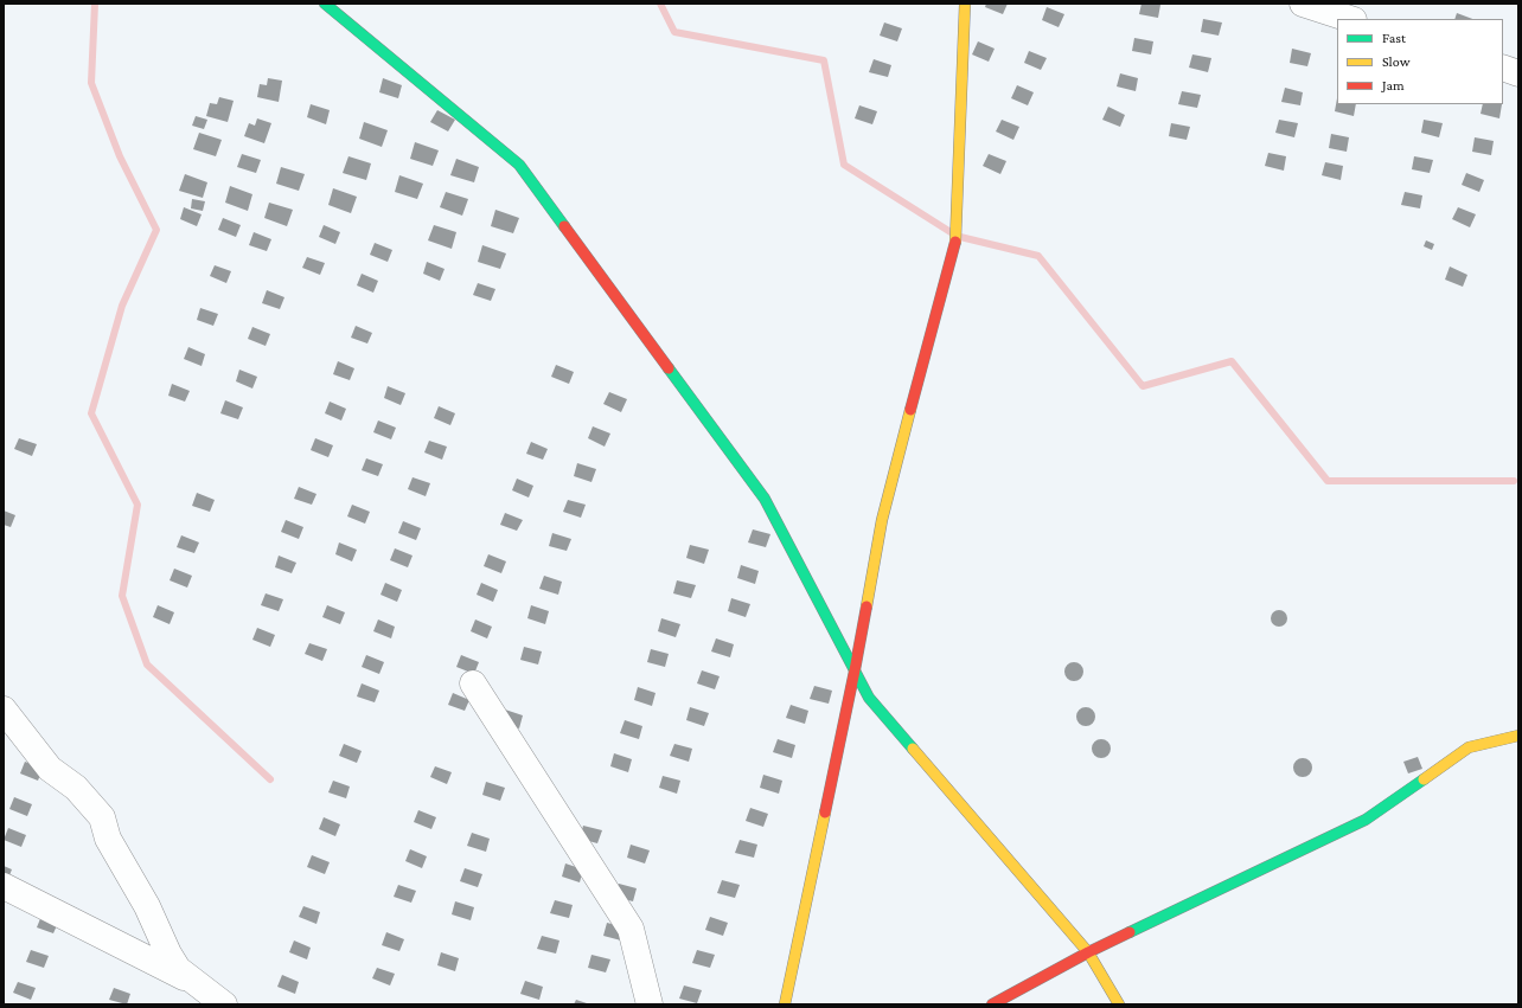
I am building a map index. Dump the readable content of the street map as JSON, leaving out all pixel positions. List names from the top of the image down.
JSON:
{
  "legend": ["Fast", "Slow", "Jam"]
}
